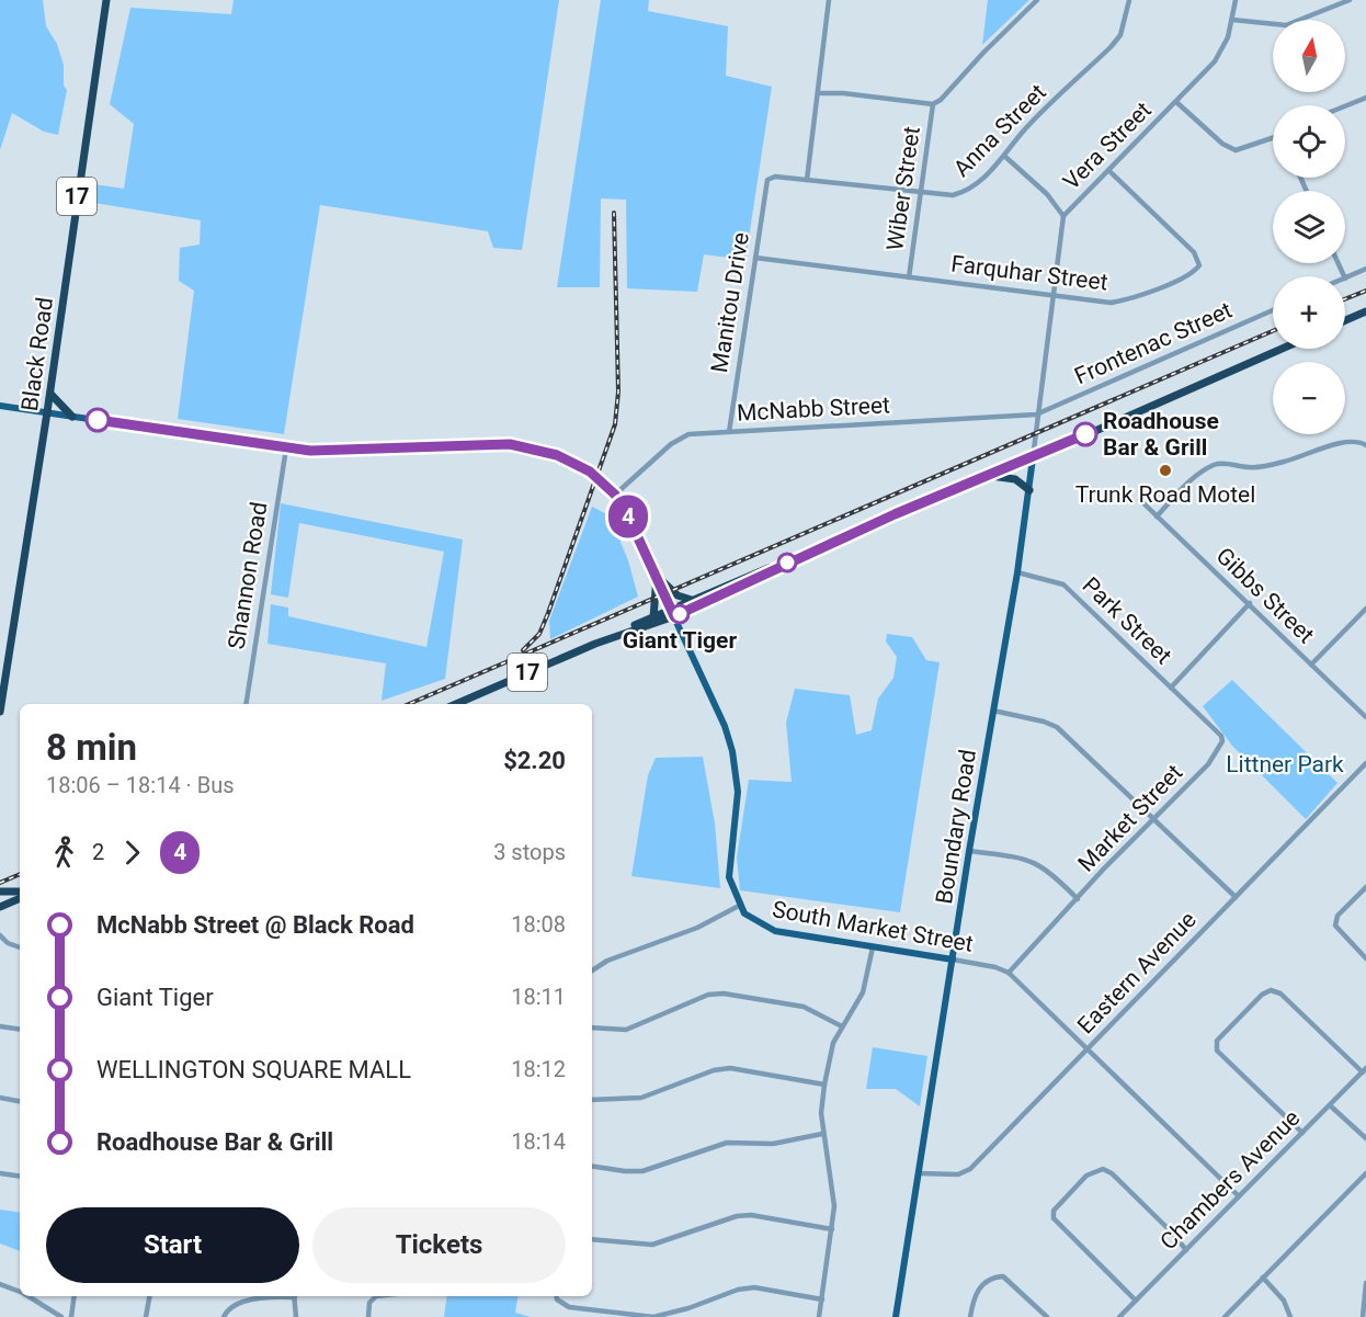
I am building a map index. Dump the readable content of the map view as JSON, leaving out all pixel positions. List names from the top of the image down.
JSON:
{
  "streets": {
    "highway": ["17", "Black Road"],
    "main road": ["Boundary Road", "South Market Street"],
    "street": [
      "Anna Street",
      "Vera Street",
      "Wiber Street",
      "Farquhar Street",
      "Manitou Drive",
      "Frontenac Street",
      "McNabb Street",
      "Shannon Road",
      "Gibbs Street",
      "Park Street",
      "Market Street",
      "Eastern Avenue",
      "Chambers Avenue"
    ]
  },
  "crossings": [
    ["Anna Street", "Wiber Street"],
    ["Anna Street", "Manitou Drive"],
    ["Vera Street", "Farquhar Street"],
    ["Wiber Street", "Farquhar Street"],
    ["17", "Boundary Road"],
    ["17", "South Market Street"],
    ["Farquhar Street", "Manitou Drive"],
    ["Manitou Drive", "McNabb Street"],
    ["Frontenac Street", "McNabb Street"],
    ["McNabb Street", "South Market Street"],
    ["Shannon Road", "South Market Street"],
    ["Park Street", "Market Street"],
    ["Park Street", "Boundary Road"],
    ["Market Street", "South Market Street"],
    ["Boundary Road", "South Market Street"],
    ["Boundary Road", "Eastern Avenue"],
    ["South Market Street", "Eastern Avenue"],
    ["South Market Street", "Chambers Avenue"]
  ],
  "parks": ["Littner Park"],
  "places": ["Roadhouse Bar & Grill", "Trunk Road Motel", "Giant Tiger"],
  "lines": ["bus line 4"],
  "north": "top",
  "page": {
    "on_map": "4",
    "map_buttons": ["+", "−"],
    "heading": ["8 min", "18:06 – 18:14 · Bus", "$2.20"],
    "legs": ["2", "4", "3 stops"],
    "list": [
      {
        "name": "McNabb Street @ Black Road",
        "value": "18:08"
      },
      {
        "name": "Giant Tiger",
        "value": "18:11"
      },
      {
        "name": "WELLINGTON SQUARE MALL",
        "value": "18:12"
      },
      {
        "name": "Roadhouse Bar & Grill",
        "value": "18:14"
      }
    ],
    "buttons": ["Start", "Tickets"]
  }
}
